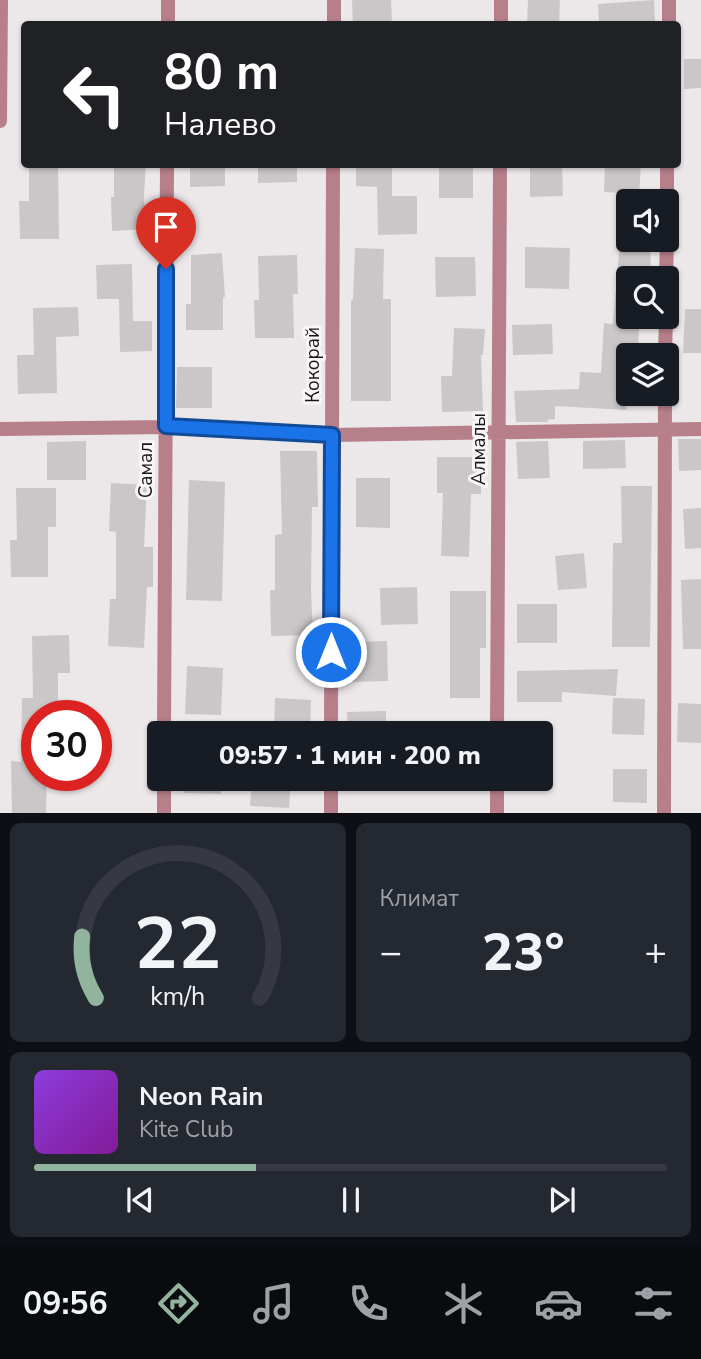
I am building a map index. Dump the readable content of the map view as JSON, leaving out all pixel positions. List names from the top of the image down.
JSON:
{
  "streets": {
    "street": ["Кокорай", "Алмалы", "Самал"]
  },
  "page": {
    "turn": ["80 m", "Налево"],
    "limit": "30",
    "trip": "09:57 · 1 мин · 200 m",
    "tile": "Климат",
    "heat": ["−", "23°", "+"],
    "song": ["Neon Rain", "Kite Club"],
    "tabs": "09:56",
    "gauge": ["22", "km/h"]
  }
}
